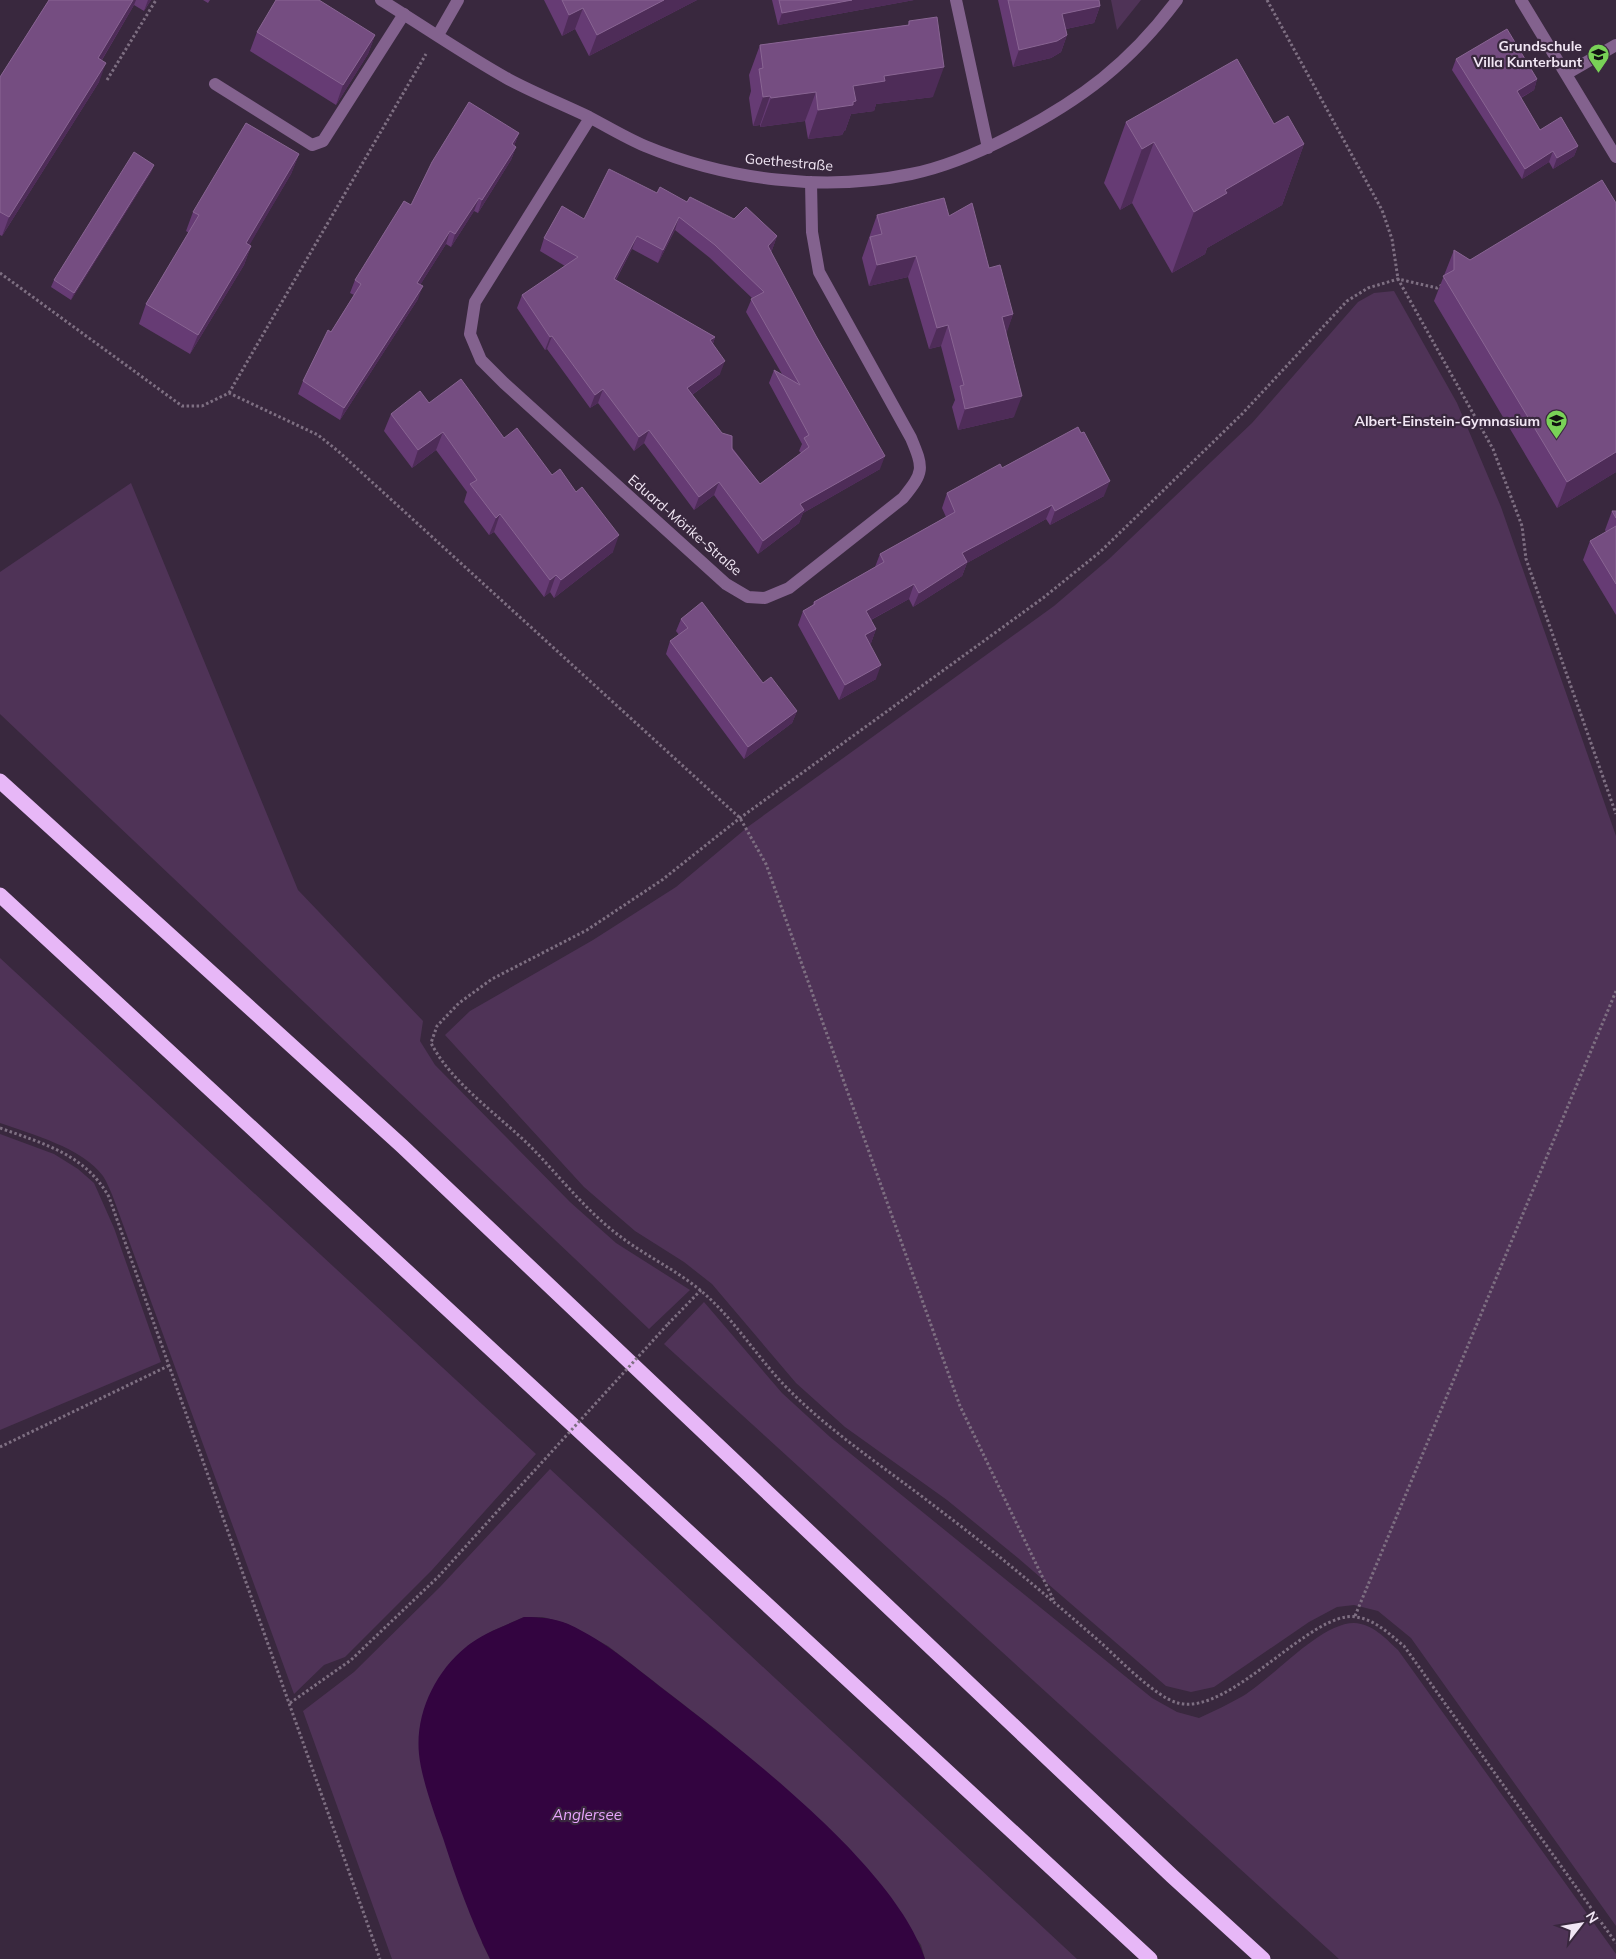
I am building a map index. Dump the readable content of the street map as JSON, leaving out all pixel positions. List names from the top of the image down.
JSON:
{
  "streets": {
    "street": ["Goethestraße", "Eduard-Mörike-Straße"]
  },
  "crossings": [
    ["Goethestraße", "Eduard-Mörike-Straße"]
  ],
  "water": ["Anglersee"],
  "places": {
    "school or university": ["Grundschule Villa Kunterbunt", "Albert-Einstein-Gymnasium"]
  },
  "north": "top right"
}
